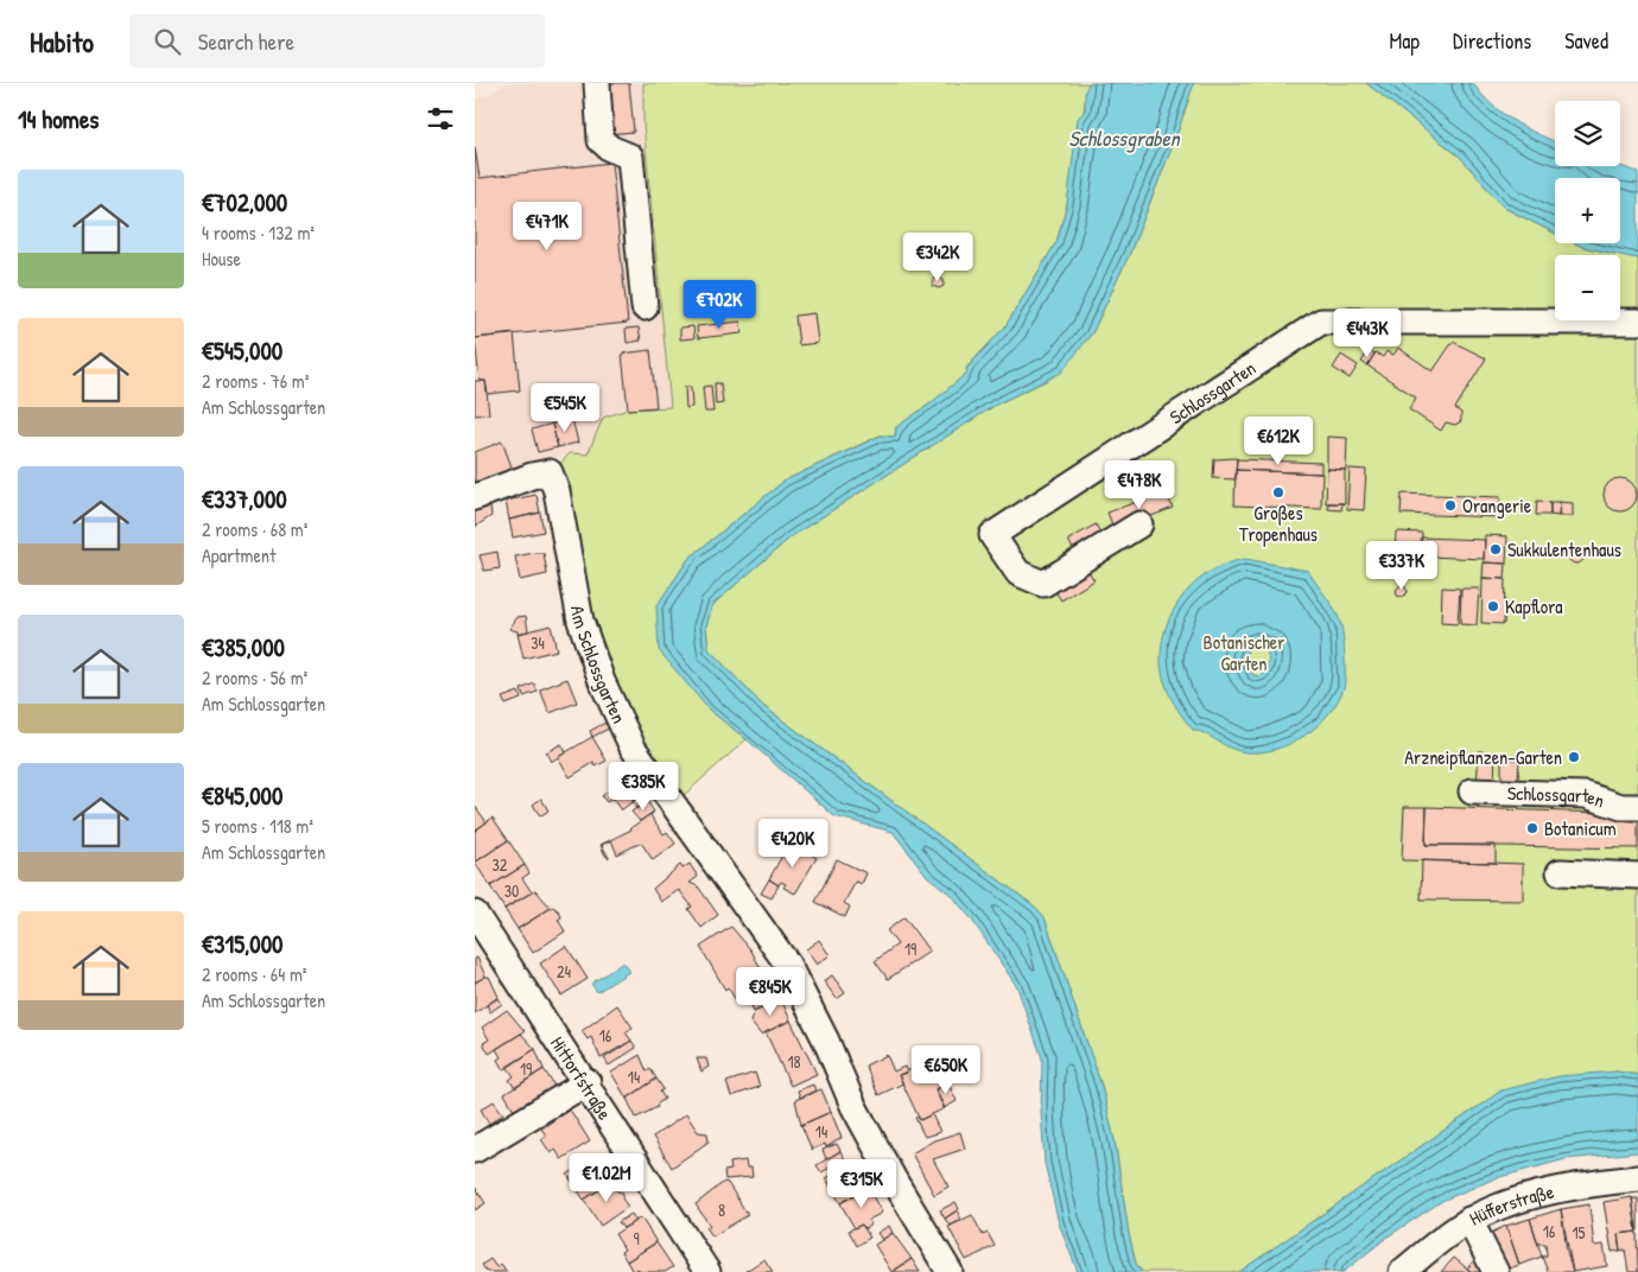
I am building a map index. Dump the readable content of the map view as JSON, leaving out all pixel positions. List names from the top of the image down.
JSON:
{
  "streets": {
    "street": [
      "Schlossgarten",
      "Am Schlossgarten",
      "Hittorfstraße",
      "Hüfferstraße"
    ]
  },
  "water": ["Schlossgraben"],
  "parks": ["Botanischer Garten"],
  "places": [
    "Großes Tropenhaus",
    "Orangerie",
    "Sukkulentenhaus",
    "Kapflora",
    "Arzneipflanzen-Garten",
    "Botanicum"
  ],
  "house_numbers": [
    "34",
    "32",
    "30",
    "19",
    "24",
    "16",
    "18",
    "19",
    "14",
    "14",
    "8",
    "16",
    "15",
    "9"
  ],
  "page": {
    "header": "Habito",
    "search": "Search here",
    "nav": ["Map", "Directions", "Saved"],
    "heading": "14 homes",
    "map_buttons": ["+", "−"],
    "list": [
      {
        "name": "€702,000",
        "note": "4 rooms · 132 m² · House"
      },
      {
        "name": "€545,000",
        "note": "2 rooms · 76 m² · Am Schlossgarten"
      },
      {
        "name": "€337,000",
        "note": "2 rooms · 68 m² · Apartment"
      },
      {
        "name": "€385,000",
        "note": "2 rooms · 56 m² · Am Schlossgarten"
      },
      {
        "name": "€845,000",
        "note": "5 rooms · 118 m² · Am Schlossgarten"
      },
      {
        "name": "€315,000",
        "note": "2 rooms · 64 m² · Am Schlossgarten"
      }
    ],
    "price": [
      "€471K",
      "€342K",
      "€702K",
      "€443K",
      "€545K",
      "€612K",
      "€478K",
      "€337K",
      "€385K",
      "€420K",
      "€845K",
      "€650K",
      "€1.02M",
      "€315K"
    ]
  }
}
